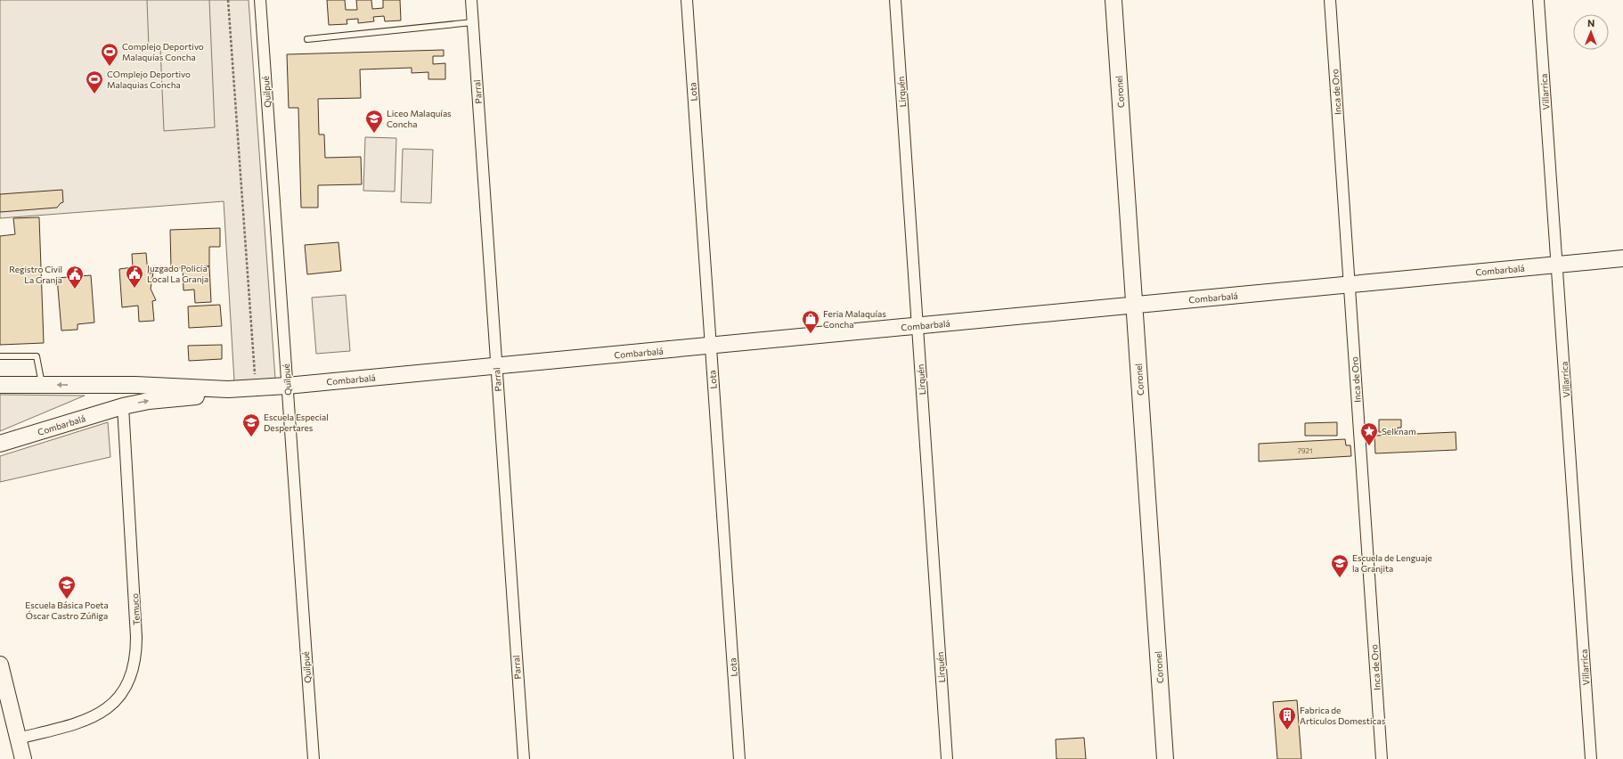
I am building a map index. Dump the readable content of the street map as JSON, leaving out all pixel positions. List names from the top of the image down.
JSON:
{
  "streets": {
    "main road": ["Coronel", "Combarbalá"],
    "street": [
      "Quilpué",
      "Parral",
      "Lota",
      "Lirquén",
      "Inca de Oro",
      "Villarrica",
      "Temuco"
    ]
  },
  "crossings": [
    ["Quilpué", "Combarbalá"],
    ["Parral", "Combarbalá"],
    ["Lota", "Combarbalá"],
    ["Lirquén", "Combarbalá"],
    ["Coronel", "Combarbalá"],
    ["Inca de Oro", "Combarbalá"],
    ["Villarrica", "Combarbalá"],
    ["Combarbalá", "Temuco"]
  ],
  "places": {
    "sports": ["Complejo Deportivo Malaquías Concha", "COmplejo Deportivo Malaquias Concha"],
    "school or university": [
      "Liceo Malaquías Concha",
      "Escuela Especial Despertares",
      "Escuela de Lenguaje la Granjita",
      "Escuela Básica Poeta Óscar Castro Zúñiga"
    ],
    "public building": ["Juzgado Policía Local La Granja", "Registro Civil La Granja"],
    "shop": ["Feria Malaquías Concha"],
    "place": ["Selknam"],
    "building": ["Fabrica de Articulos Domesticas"]
  },
  "house_numbers": ["7921"],
  "north": "top"
}
